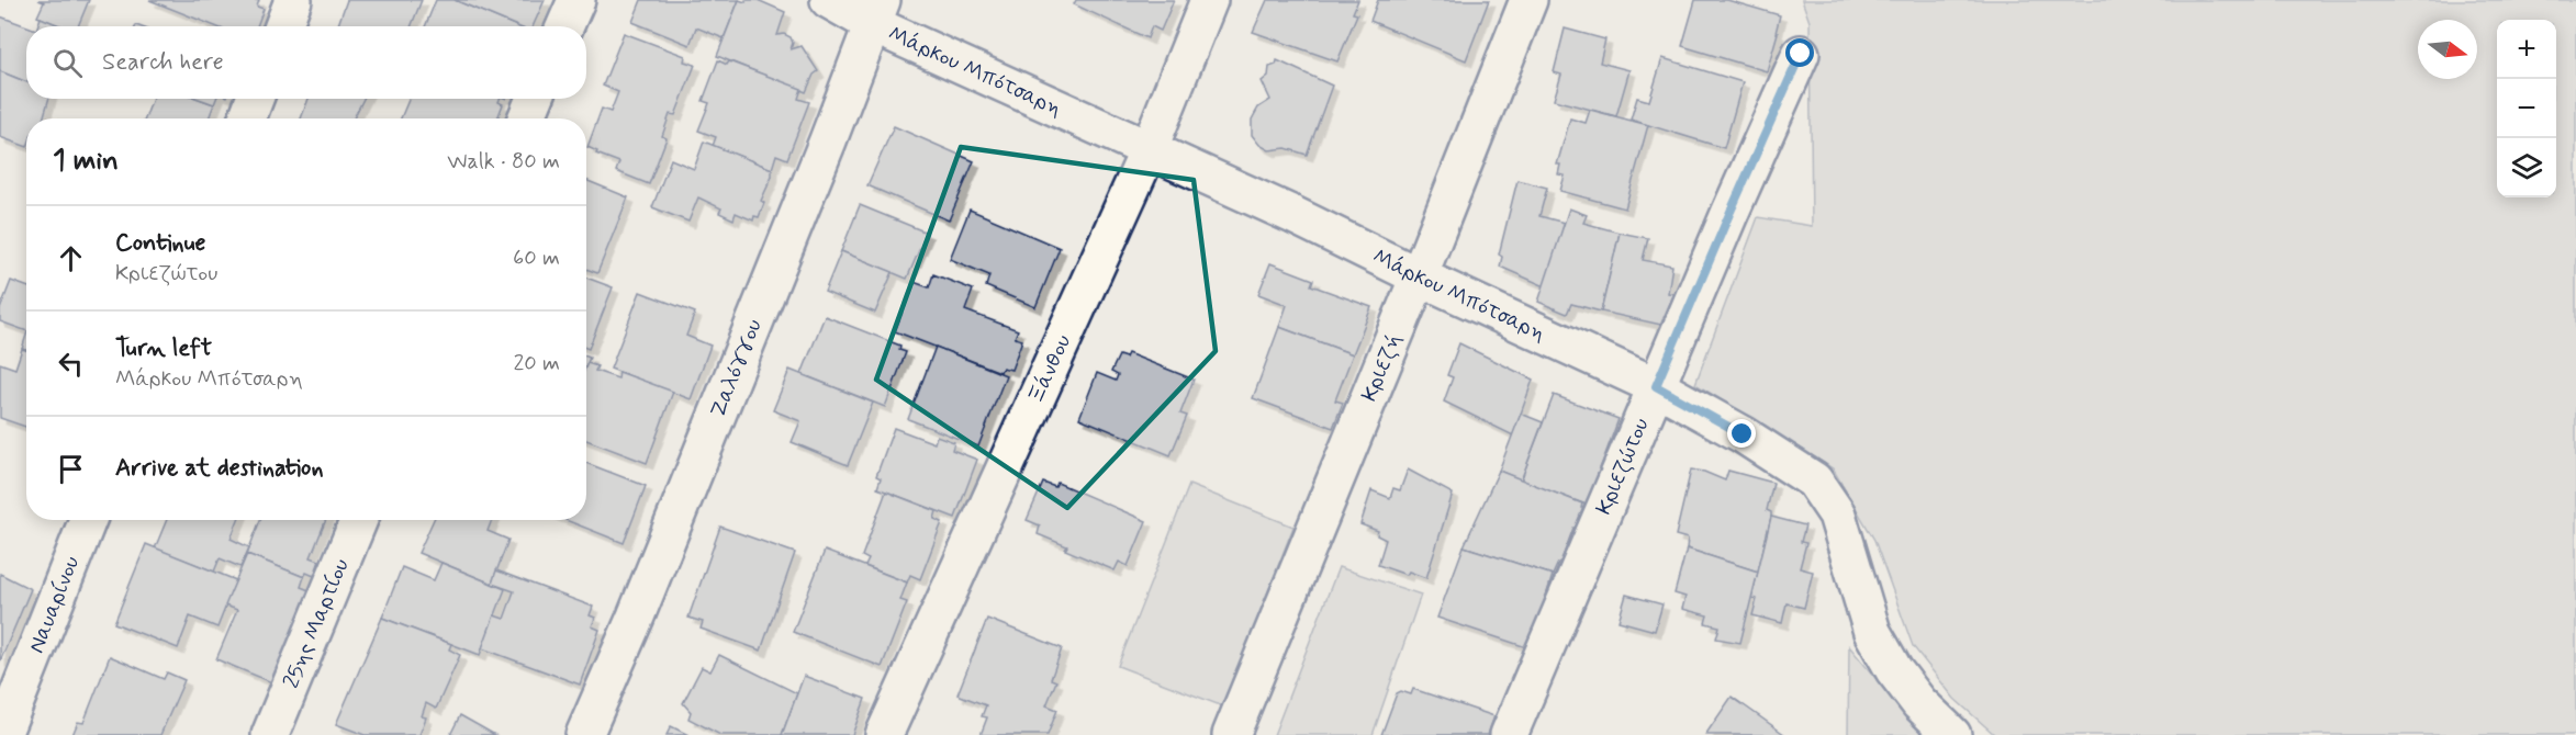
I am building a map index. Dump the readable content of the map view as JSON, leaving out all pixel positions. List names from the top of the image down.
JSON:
{
  "streets": {
    "street": [
      "Μάρκου Μπότσαρη",
      "Ζαλόγγου",
      "Ξάνθου",
      "Κριεζή",
      "Κριεζώτου",
      "Ναυαρίνου",
      "25ης Μαρτίου"
    ]
  },
  "crossings": [
    ["Μάρκου Μπότσαρη", "Ζαλόγγου"],
    ["Μάρκου Μπότσαρη", "Ξάνθου"],
    ["Μάρκου Μπότσαρη", "Κριεζή"],
    ["Μάρκου Μπότσαρη", "Κριεζώτου"]
  ],
  "north": "right",
  "page": {
    "map_buttons": ["+", "−"],
    "search": "Search here",
    "heading": ["1 min", "Walk · 80 m"],
    "list": [
      ["Continue", "Κριεζώτου", "60 m"],
      ["Turn left", "Μάρκου Μπότσαρη", "20 m"],
      "Arrive at destination"
    ]
  }
}
